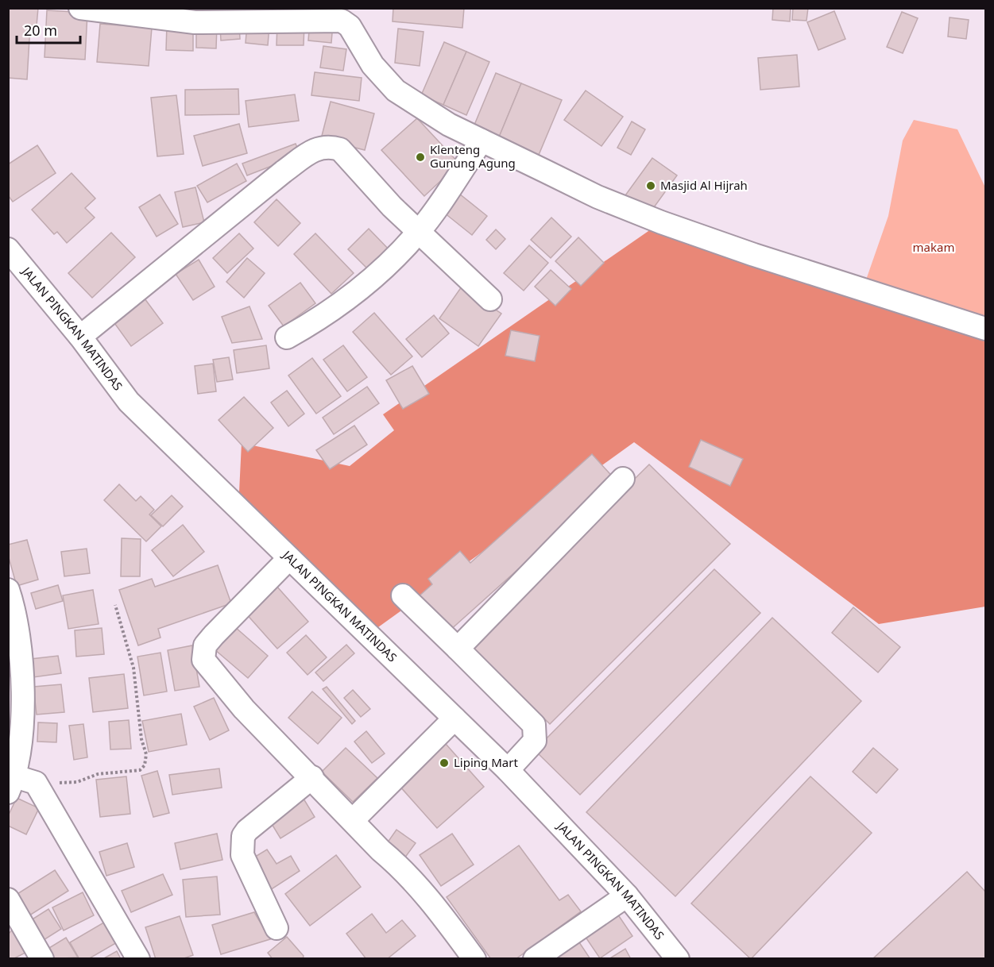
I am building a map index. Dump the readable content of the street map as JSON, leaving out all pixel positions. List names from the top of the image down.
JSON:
{
  "streets": {
    "street": ["JALAN PINGKAN MATINDAS"]
  },
  "parks": ["makam"],
  "places": ["Klenteng Gunung Agung", "Masjid Al Hijrah", "Liping Mart"],
  "scale_bar": "20 m"
}
